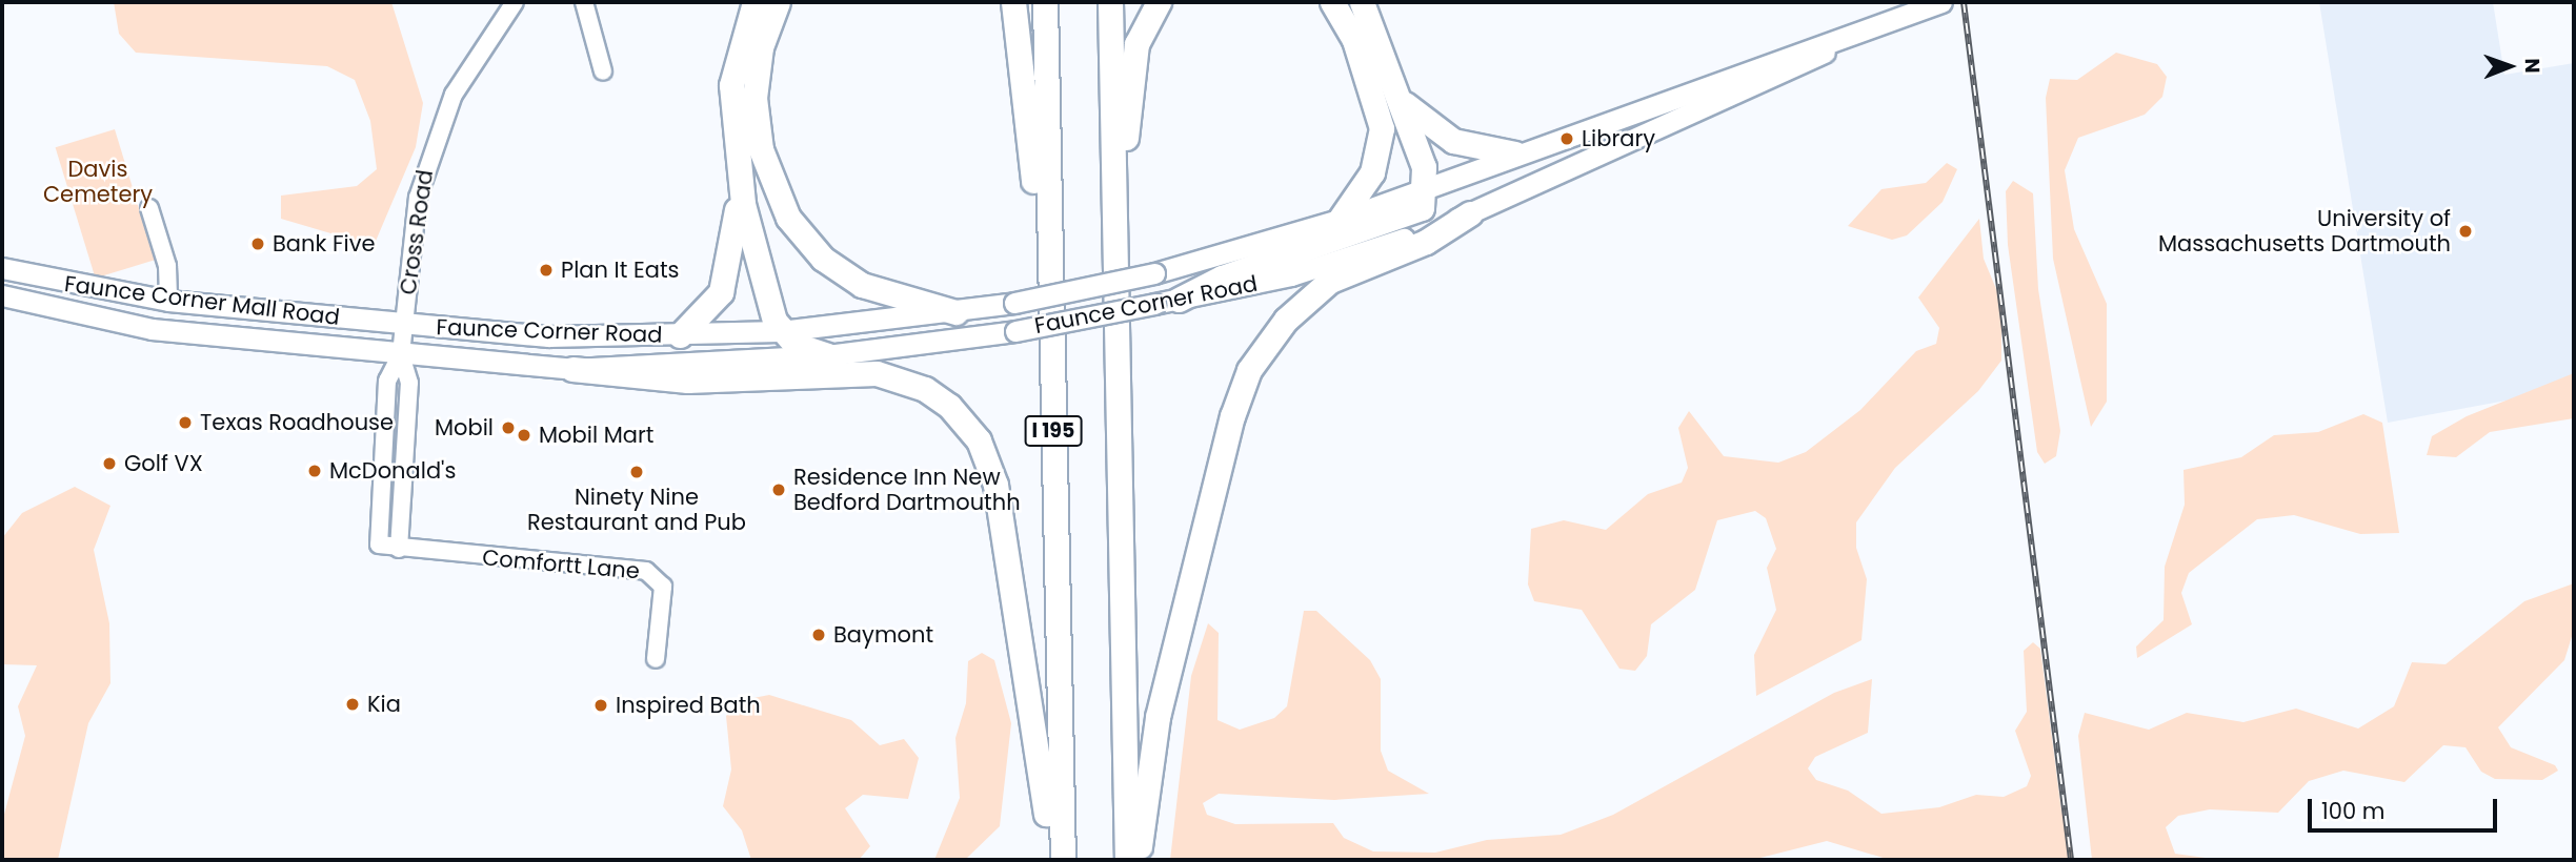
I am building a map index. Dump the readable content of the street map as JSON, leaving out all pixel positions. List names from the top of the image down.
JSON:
{
  "streets": {
    "highway": ["I 195"],
    "main road": ["Faunce Corner Mall Road", "Faunce Corner Road"],
    "street": ["Cross Road", "Comfortt Lane"]
  },
  "crossings": [
    ["Cross Road", "Faunce Corner Mall Road"],
    ["Cross Road", "Faunce Corner Road"],
    ["Cross Road", "Comfortt Lane"],
    ["Faunce Corner Mall Road", "Faunce Corner Road"],
    ["Faunce Corner Mall Road", "Comfortt Lane"],
    ["Faunce Corner Road", "Comfortt Lane"]
  ],
  "parks": ["Davis Cemetery"],
  "places": [
    "Library",
    "University of Massachusetts Dartmouth",
    "Bank Five",
    "Plan It Eats",
    "Texas Roadhouse",
    "Mobil",
    "Mobil Mart",
    "Golf VX",
    "McDonald's",
    "Ninety Nine Restaurant and Pub",
    "Residence Inn New Bedford Dartmouthh",
    "Baymont",
    "Kia",
    "Inspired Bath"
  ],
  "scale_bar": "100 m",
  "north": "right"
}
